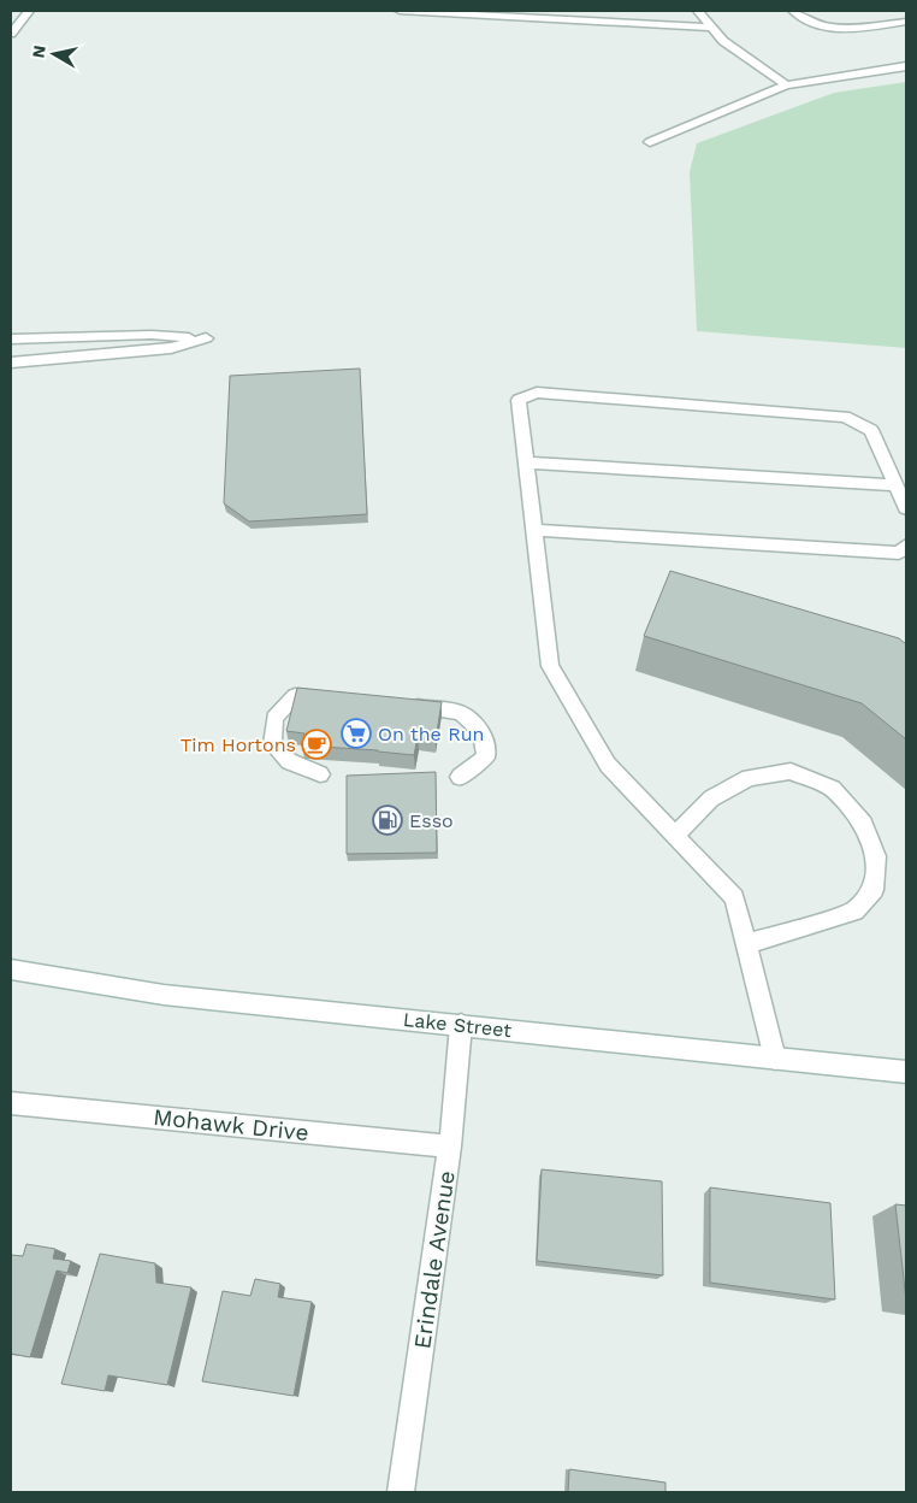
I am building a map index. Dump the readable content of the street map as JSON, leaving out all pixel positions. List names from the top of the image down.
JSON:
{
  "streets": {
    "street": ["Lake Street", "Mohawk Drive", "Erindale Avenue"]
  },
  "crossings": [
    ["Lake Street", "Erindale Avenue"],
    ["Mohawk Drive", "Erindale Avenue"]
  ],
  "places": {
    "supermarket": ["On the Run"],
    "cafe": ["Tim Hortons"],
    "fuel station": ["Esso"]
  },
  "north": "left"
}
